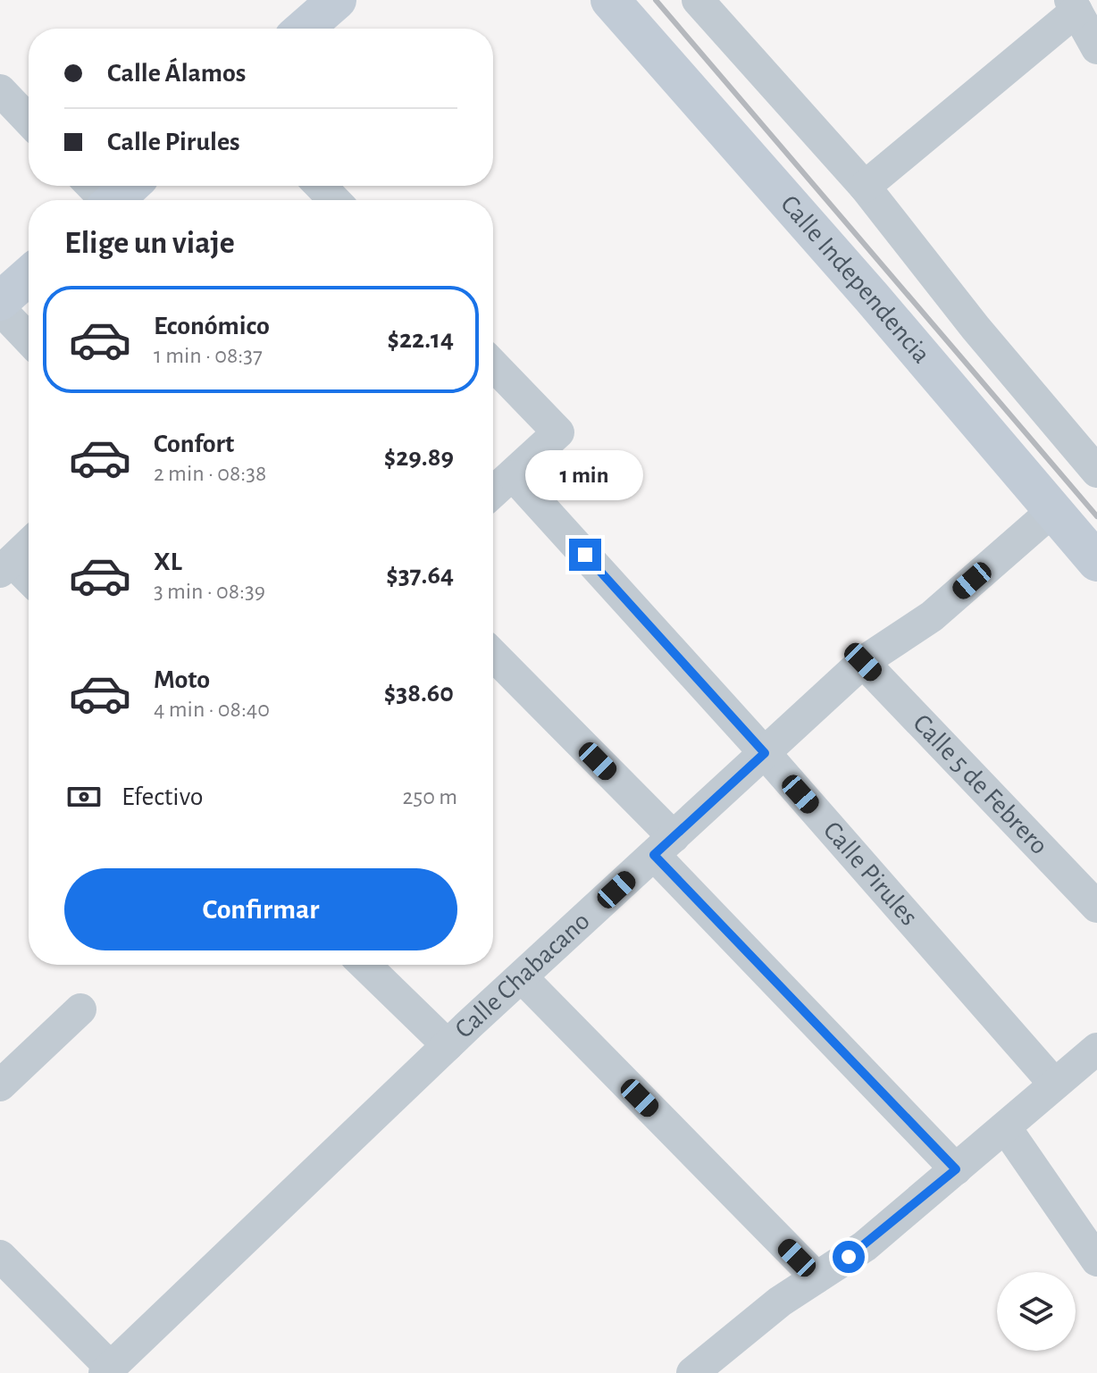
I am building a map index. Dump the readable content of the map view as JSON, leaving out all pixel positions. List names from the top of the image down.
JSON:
{
  "streets": {
    "main road": ["Calle Independencia"],
    "street": ["Calle 5 de Febrero", "Calle Pirules", "Calle Chabacano"]
  },
  "crossings": [
    ["Calle Independencia", "Calle Chabacano"],
    ["Calle 5 de Febrero", "Calle Chabacano"],
    ["Calle Pirules", "Calle Chabacano"]
  ],
  "page": {
    "banner": ["Calle Álamos", "Calle Pirules"],
    "heading": "Elige un viaje",
    "list": [
      {
        "name": "Económico",
        "note": "1 min · 08:37",
        "value": "$22.14"
      },
      {
        "name": "Confort",
        "note": "2 min · 08:38",
        "value": "$29.89"
      },
      {
        "name": "XL",
        "note": "3 min · 08:39",
        "value": "$37.64"
      },
      {
        "name": "Moto",
        "note": "4 min · 08:40",
        "value": "$38.60"
      }
    ],
    "bubble": "1 min",
    "pay": ["Efectivo", "250 m"],
    "buttons": "Confirmar"
  }
}
